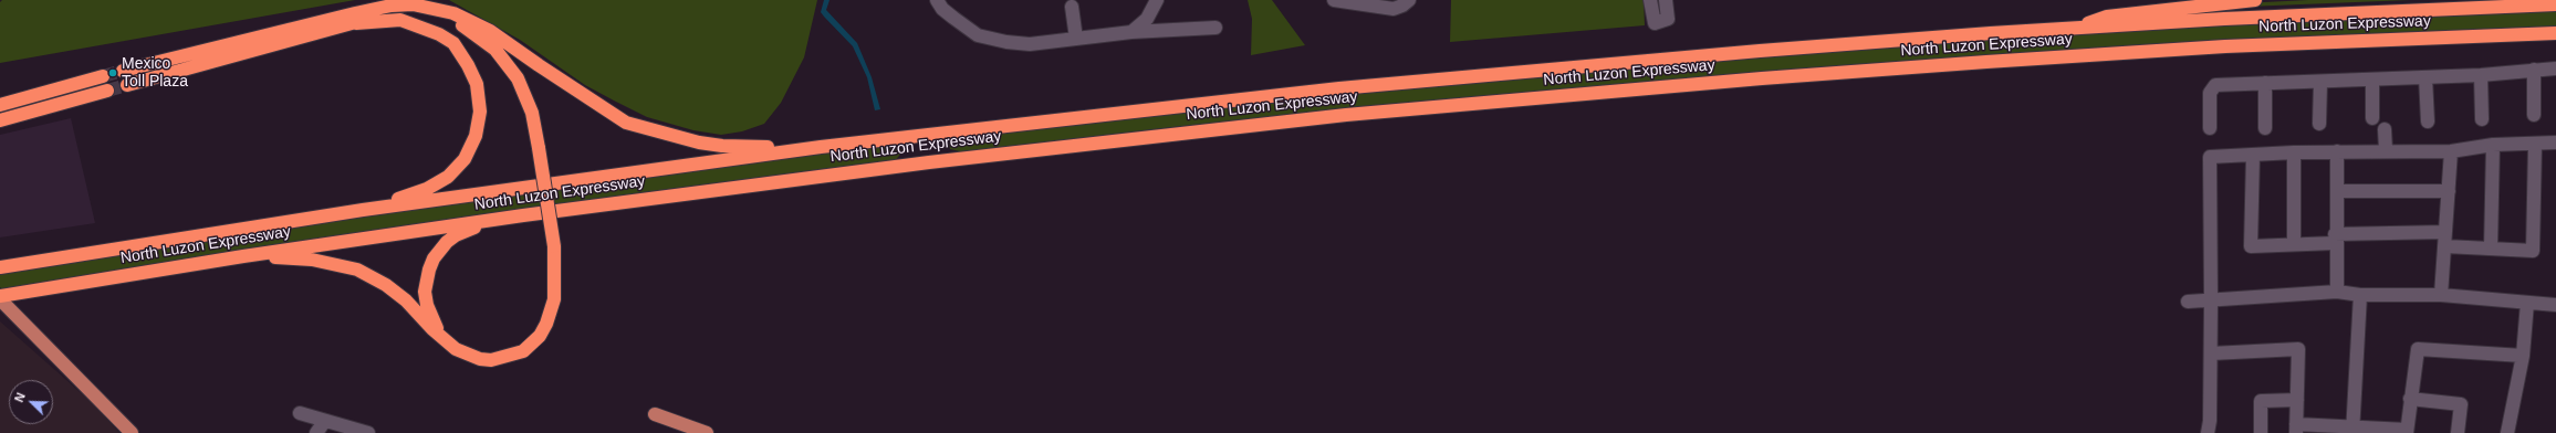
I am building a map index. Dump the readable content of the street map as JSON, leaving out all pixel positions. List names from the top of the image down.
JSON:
{
  "streets": {
    "highway": ["North Luzon Expressway"]
  },
  "places": ["Mexico Toll Plaza"],
  "north": "top left"
}
